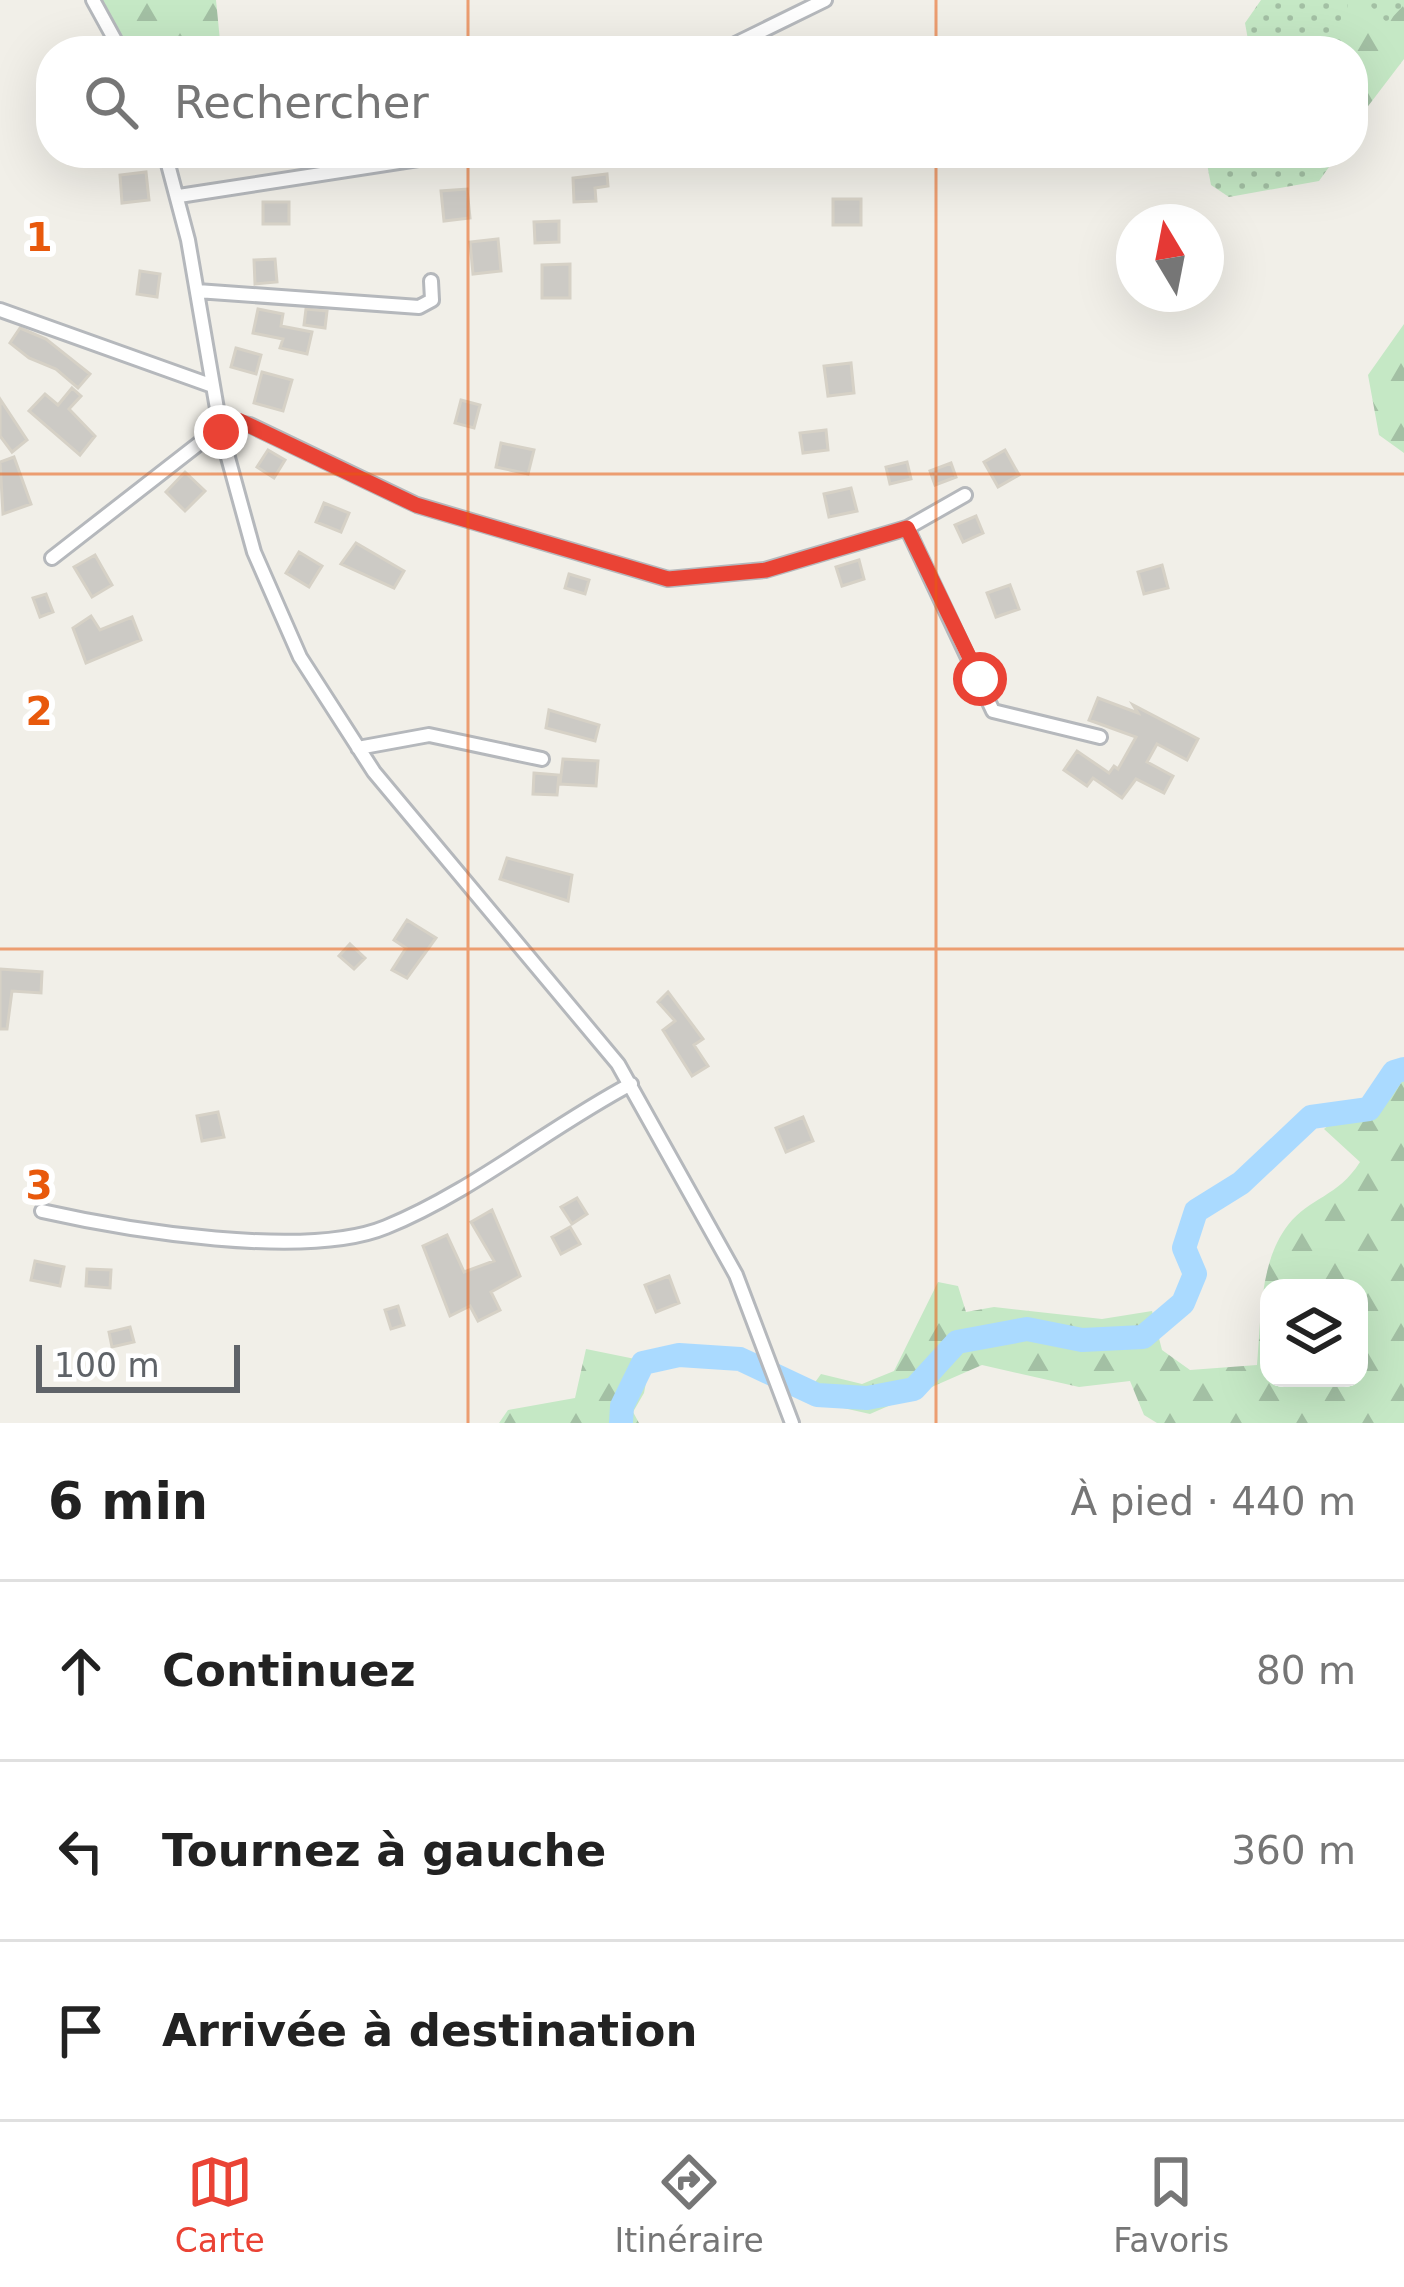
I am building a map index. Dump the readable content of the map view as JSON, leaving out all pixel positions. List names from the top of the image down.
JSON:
{
  "scale_bar": "100 m",
  "north": "top",
  "page": {
    "search": "Rechercher",
    "scale": "100 m",
    "heading": ["6 min", "À pied · 440 m"],
    "list": [
      ["Continuez", "80 m"],
      ["Tournez à gauche", "360 m"],
      "Arrivée à destination"
    ],
    "nav": ["Carte", "Itinéraire", "Favoris"]
  },
  "grid": {
    "rows": ["1", "2", "3"]
  }
}
